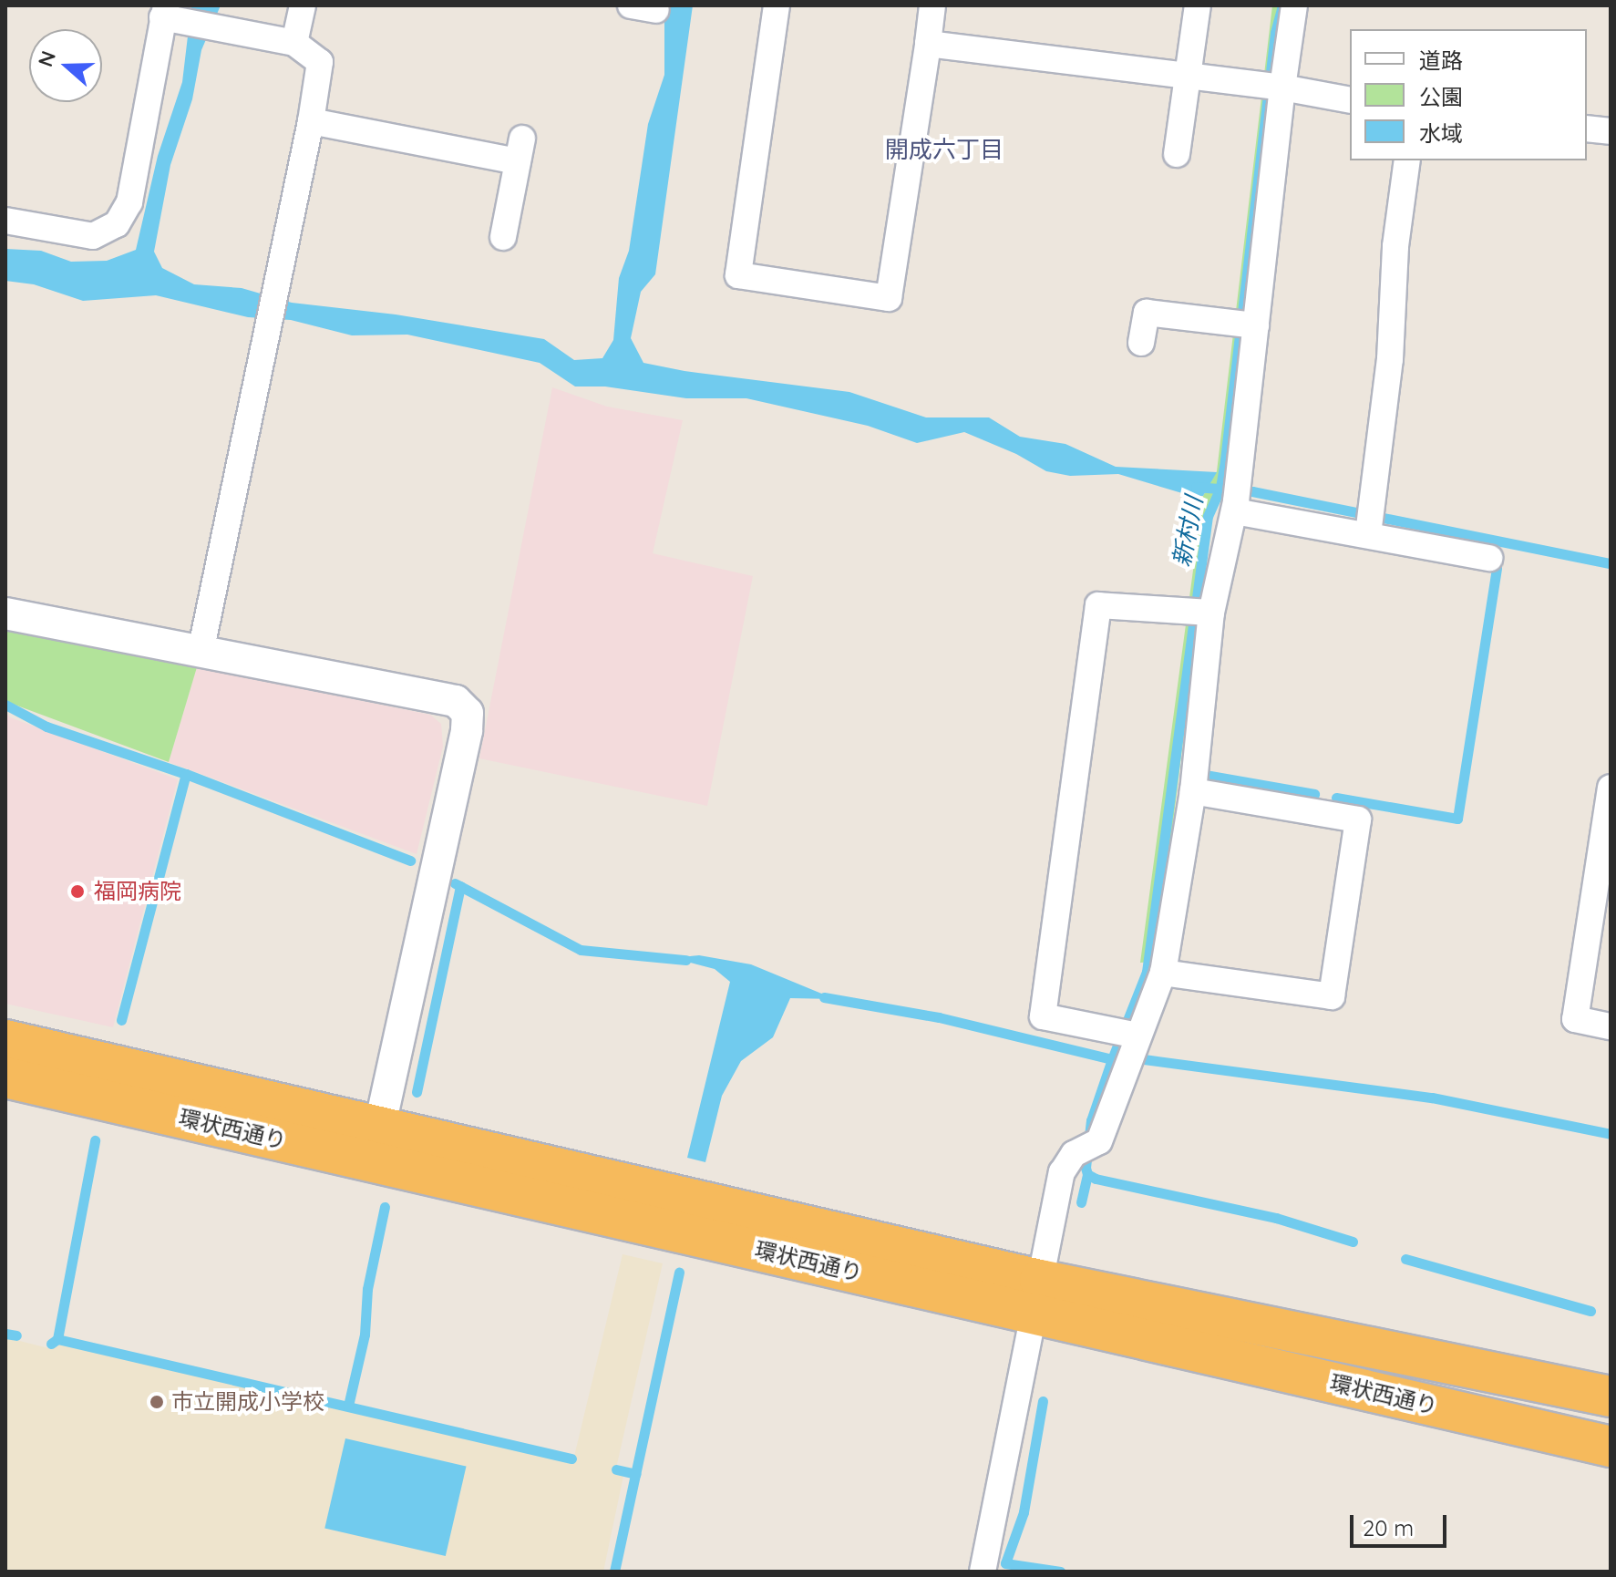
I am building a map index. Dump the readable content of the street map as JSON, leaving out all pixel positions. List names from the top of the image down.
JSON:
{
  "streets": {
    "highway": ["環状西通り"]
  },
  "districts": ["開成六丁目"],
  "water": ["新村川"],
  "places": ["福岡病院", "市立開成小学校"],
  "legend": ["道路", "公園", "水域"],
  "scale_bar": "20 m",
  "north": "left"
}
